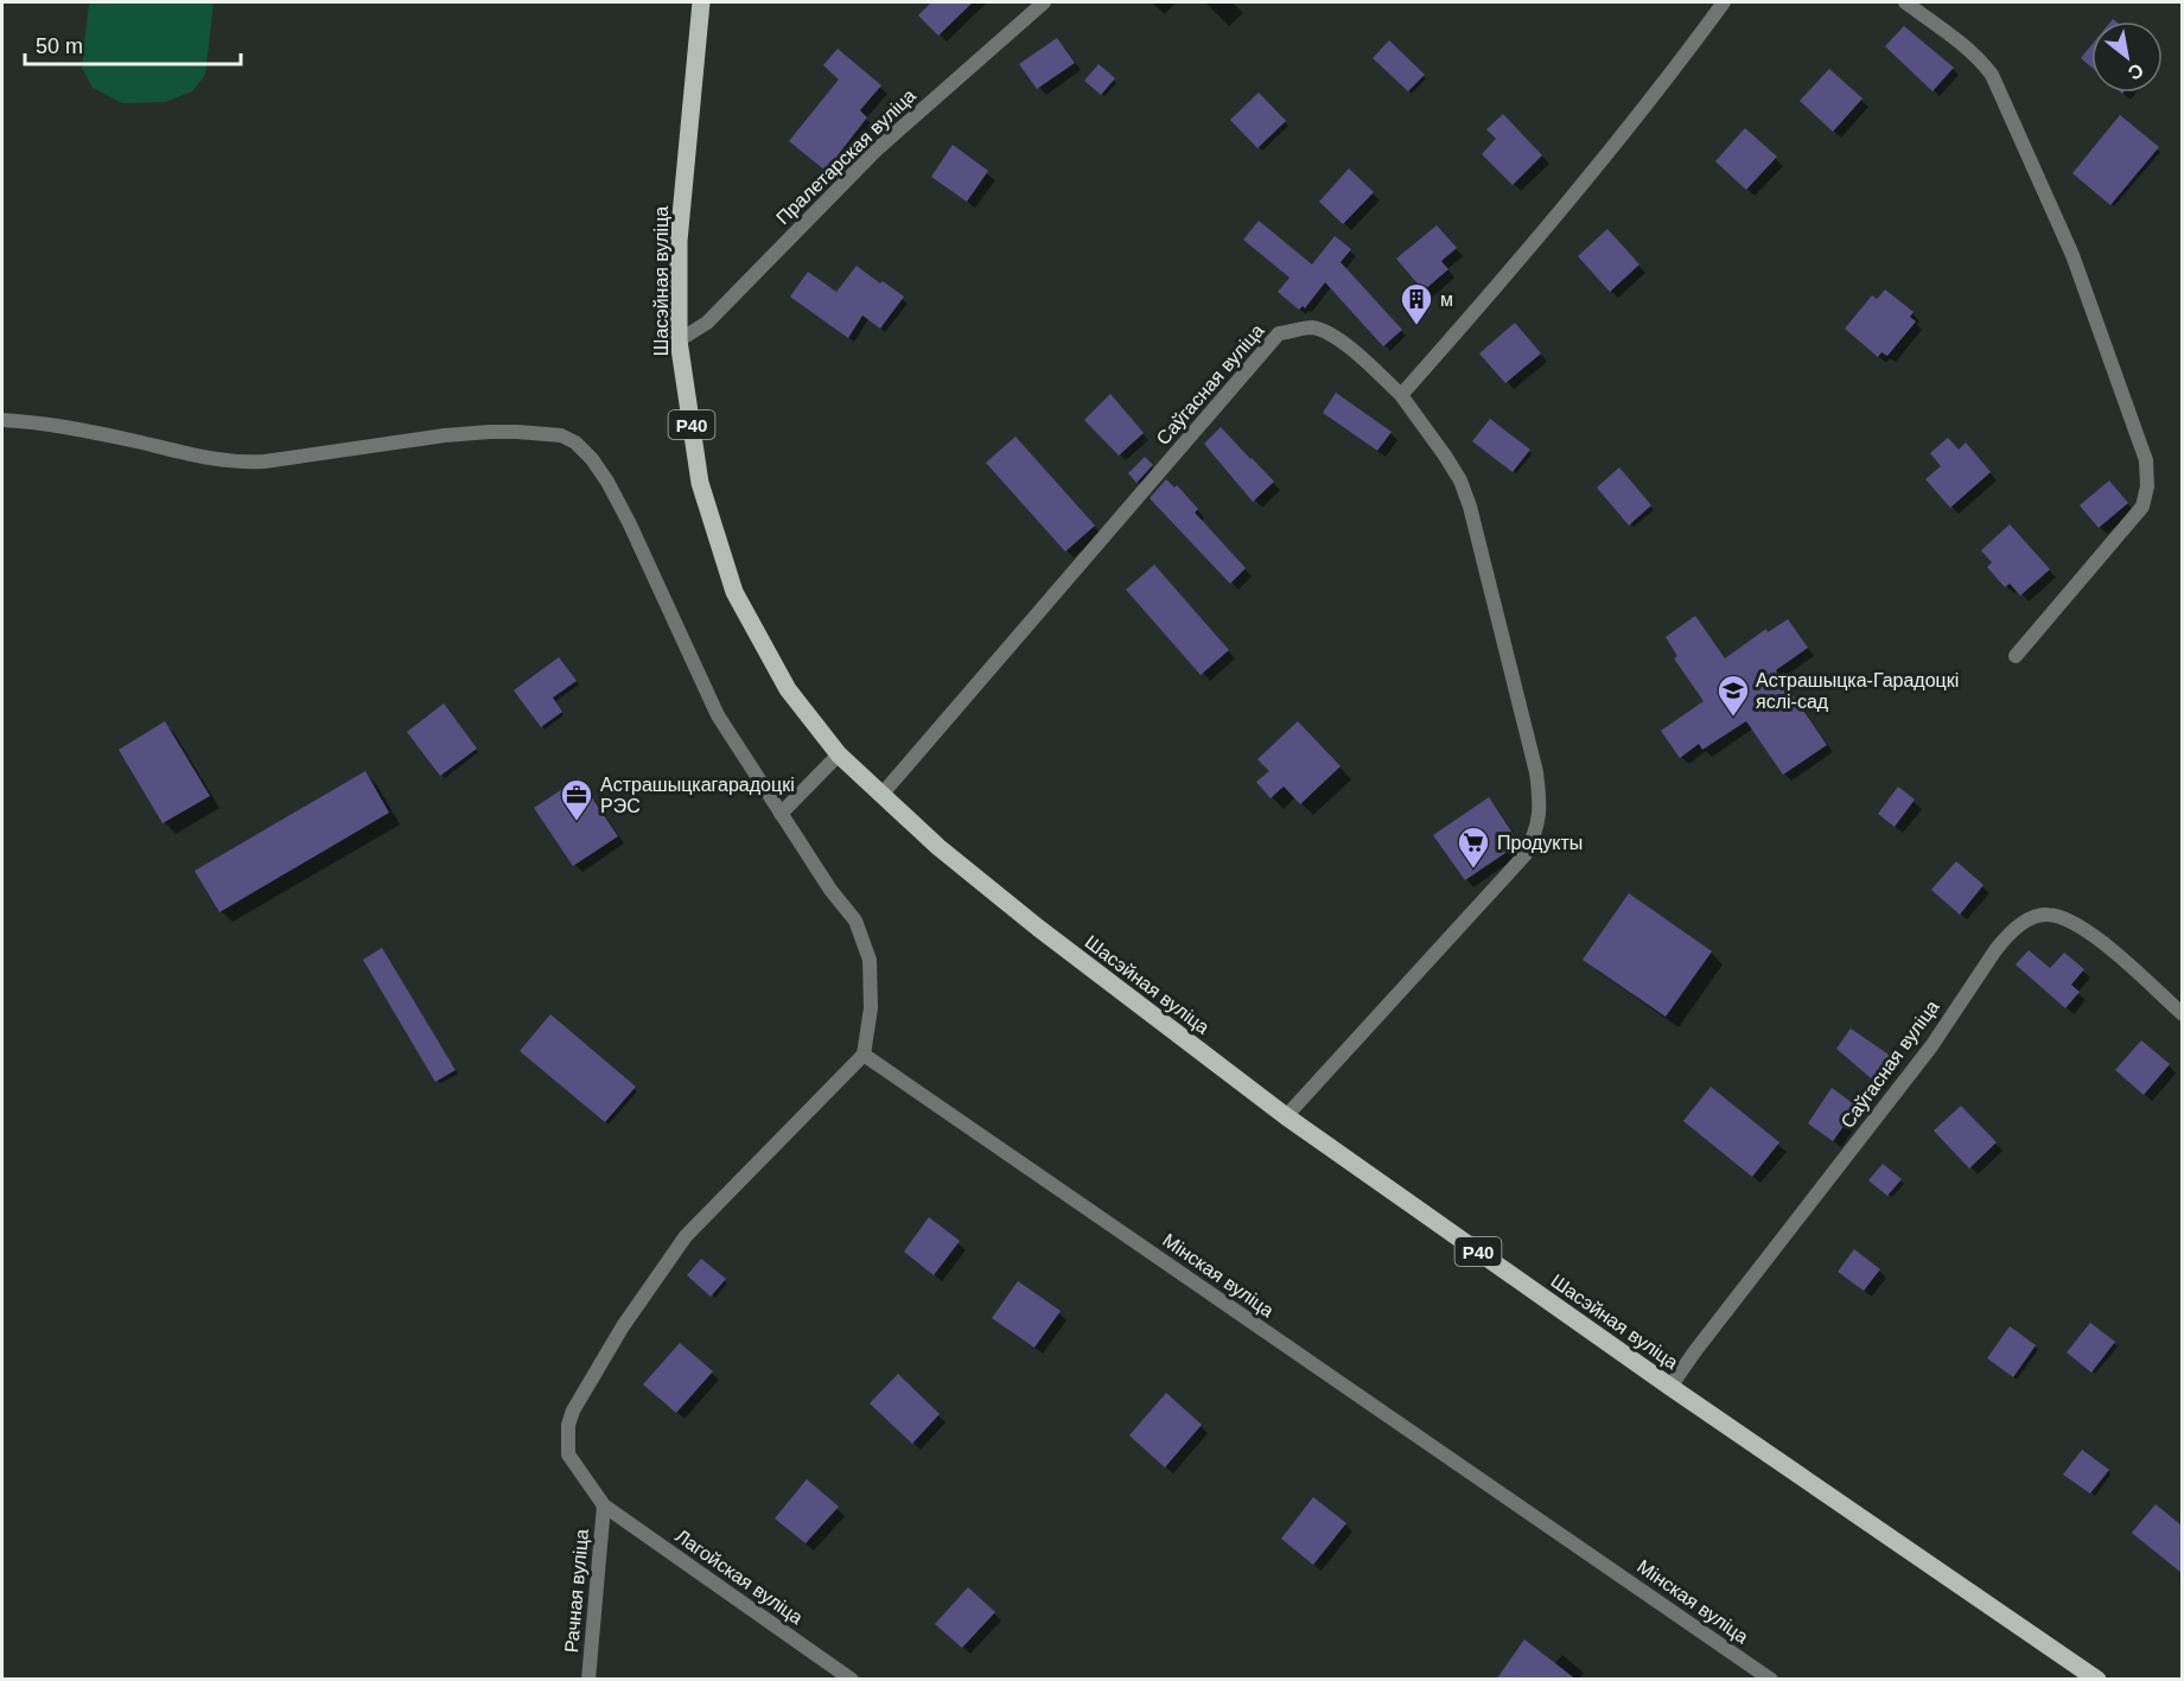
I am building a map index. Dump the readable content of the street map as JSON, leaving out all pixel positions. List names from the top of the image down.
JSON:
{
  "streets": {
    "main road": ["Шасэйная вуліца", "Р40"],
    "street": [
      "Пралетарская вуліца",
      "Саўгасная вуліца",
      "Мінская вуліца",
      "Лагойская вуліца",
      "Рачная вуліца"
    ]
  },
  "crossings": [
    ["Пралетарская вуліца", "Шасэйная вуліца"],
    ["Шасэйная вуліца", "Саўгасная вуліца"],
    ["Мінская вуліца", "Лагойская вуліца"],
    ["Лагойская вуліца", "Рачная вуліца"]
  ],
  "places": {
    "building": ["м"],
    "school or university": ["Астрашыцка-Гарадоцкі яслі-сад"],
    "office": ["Астрашыцкагарадоцкі РЭС"],
    "supermarket": ["Продукты"]
  },
  "scale_bar": "50 m",
  "north": "bottom right"
}
